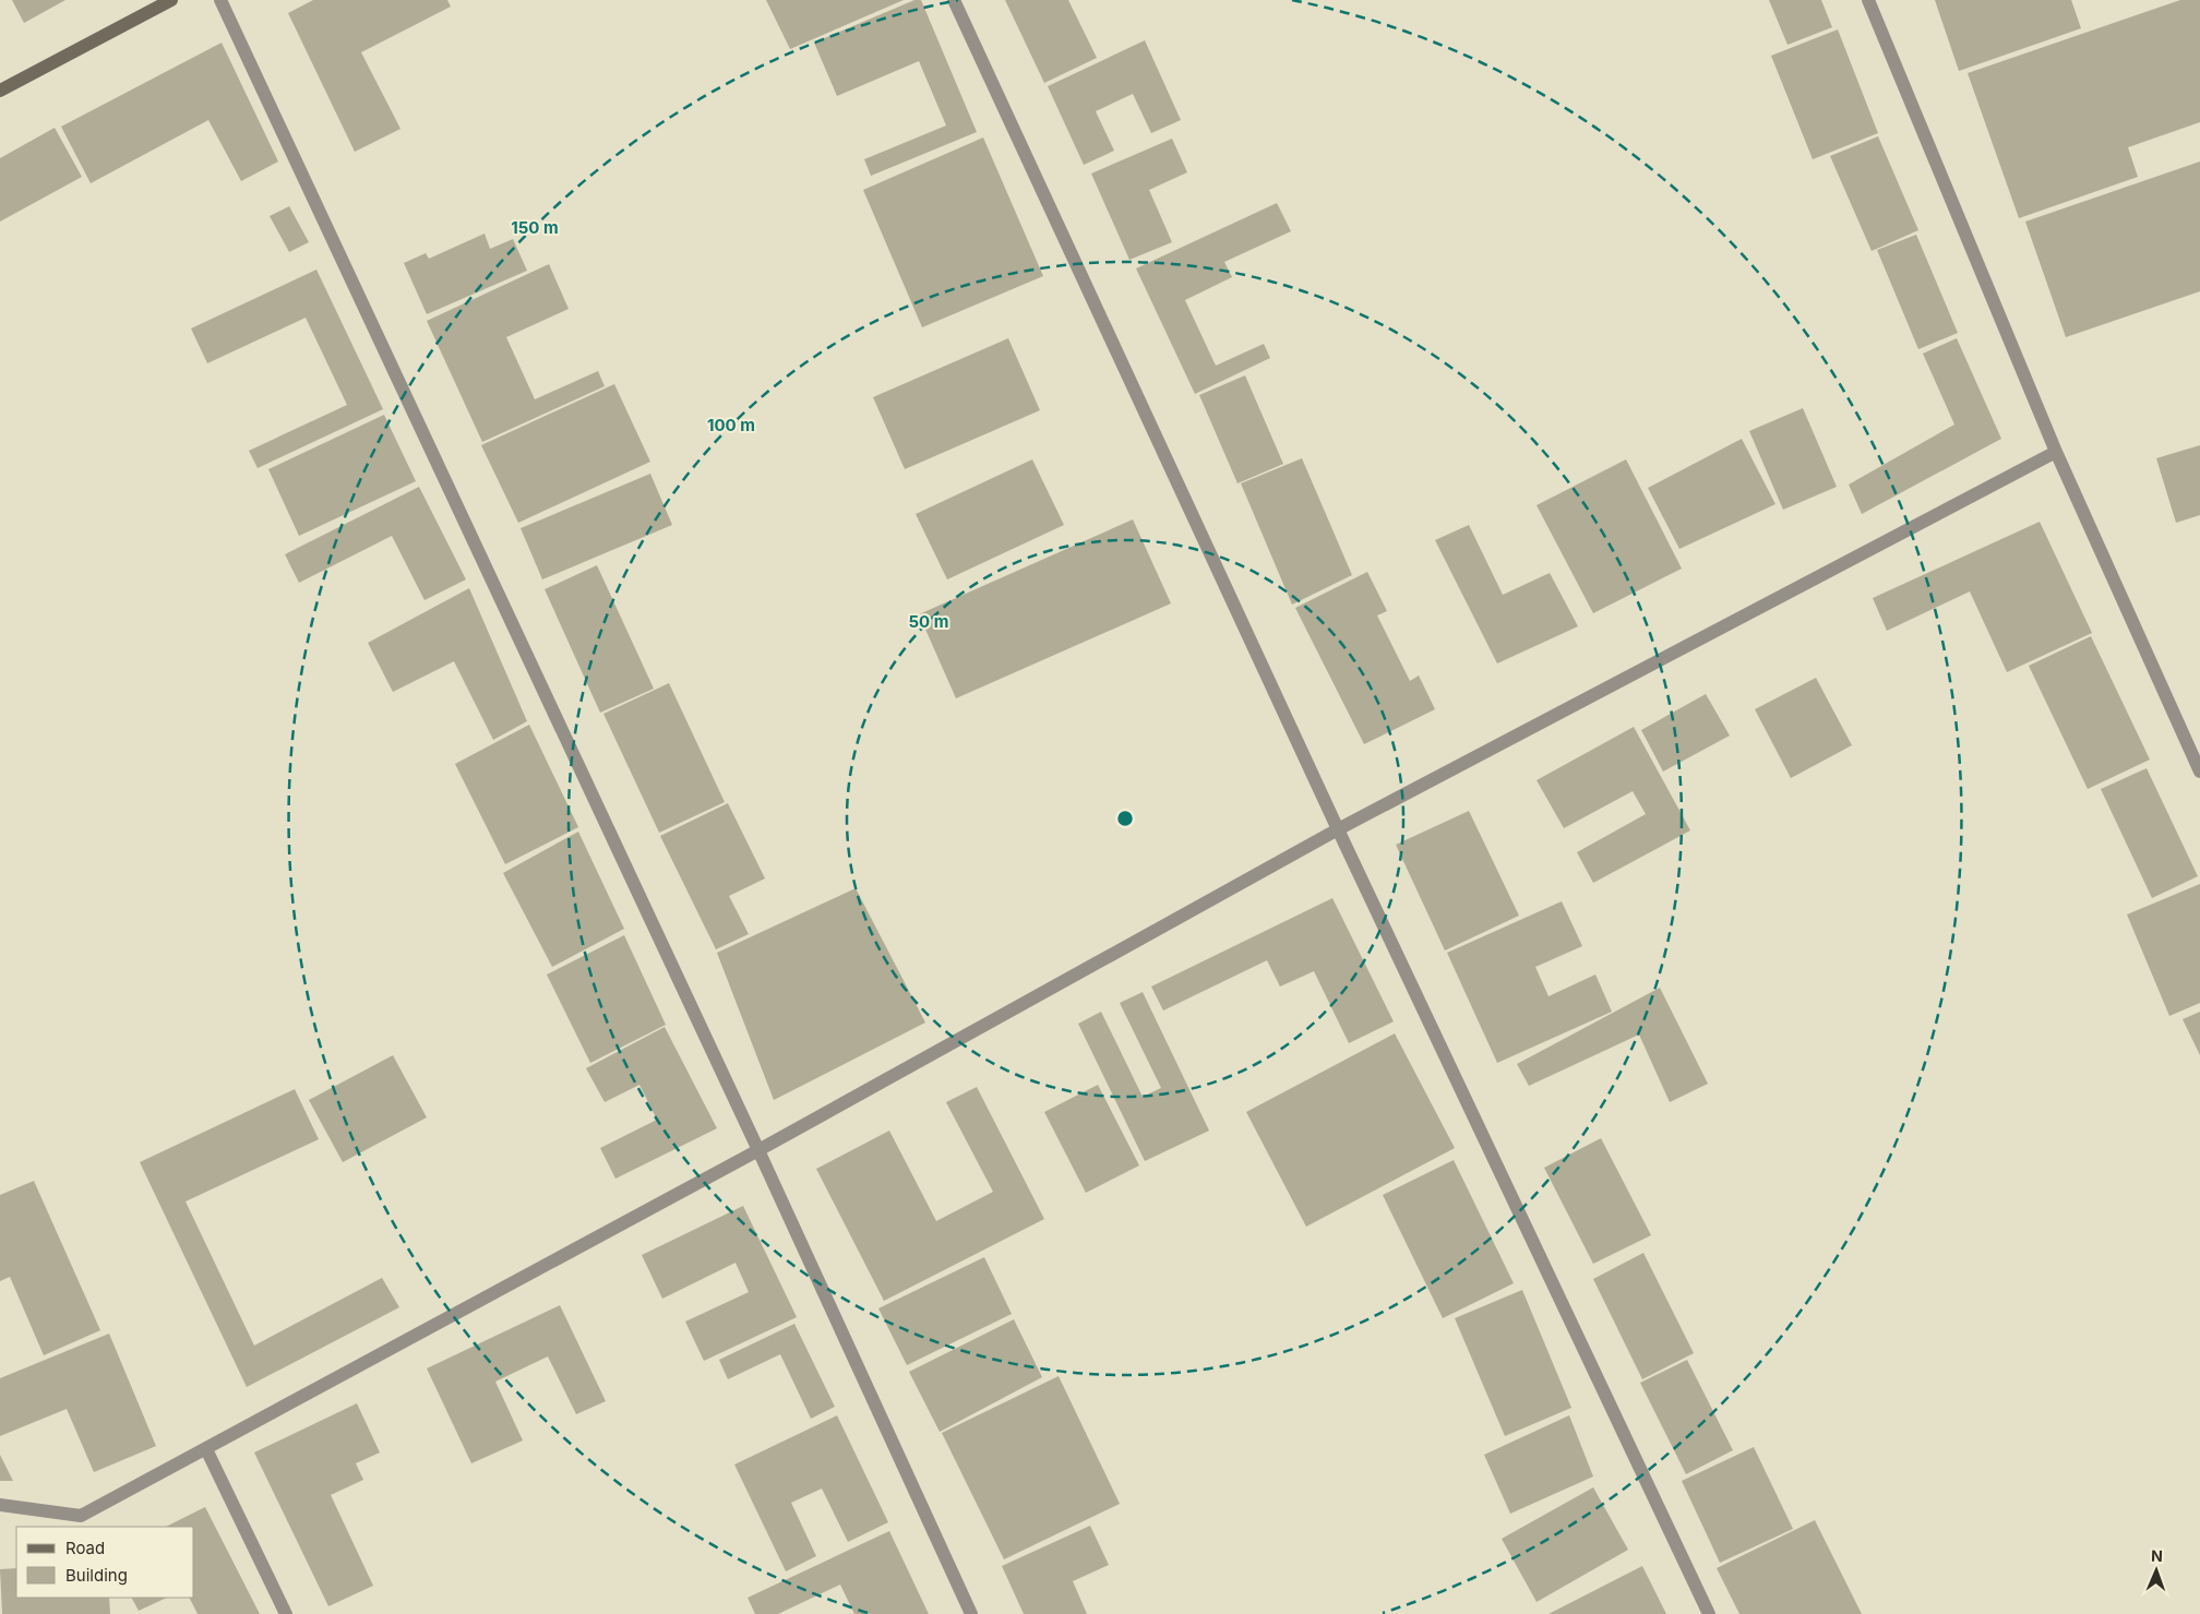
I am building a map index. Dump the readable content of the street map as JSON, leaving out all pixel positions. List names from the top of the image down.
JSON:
{
  "legend": ["Road", "Building"],
  "north": "top",
  "rings": ["150 m", "100 m", "50 m"]
}
